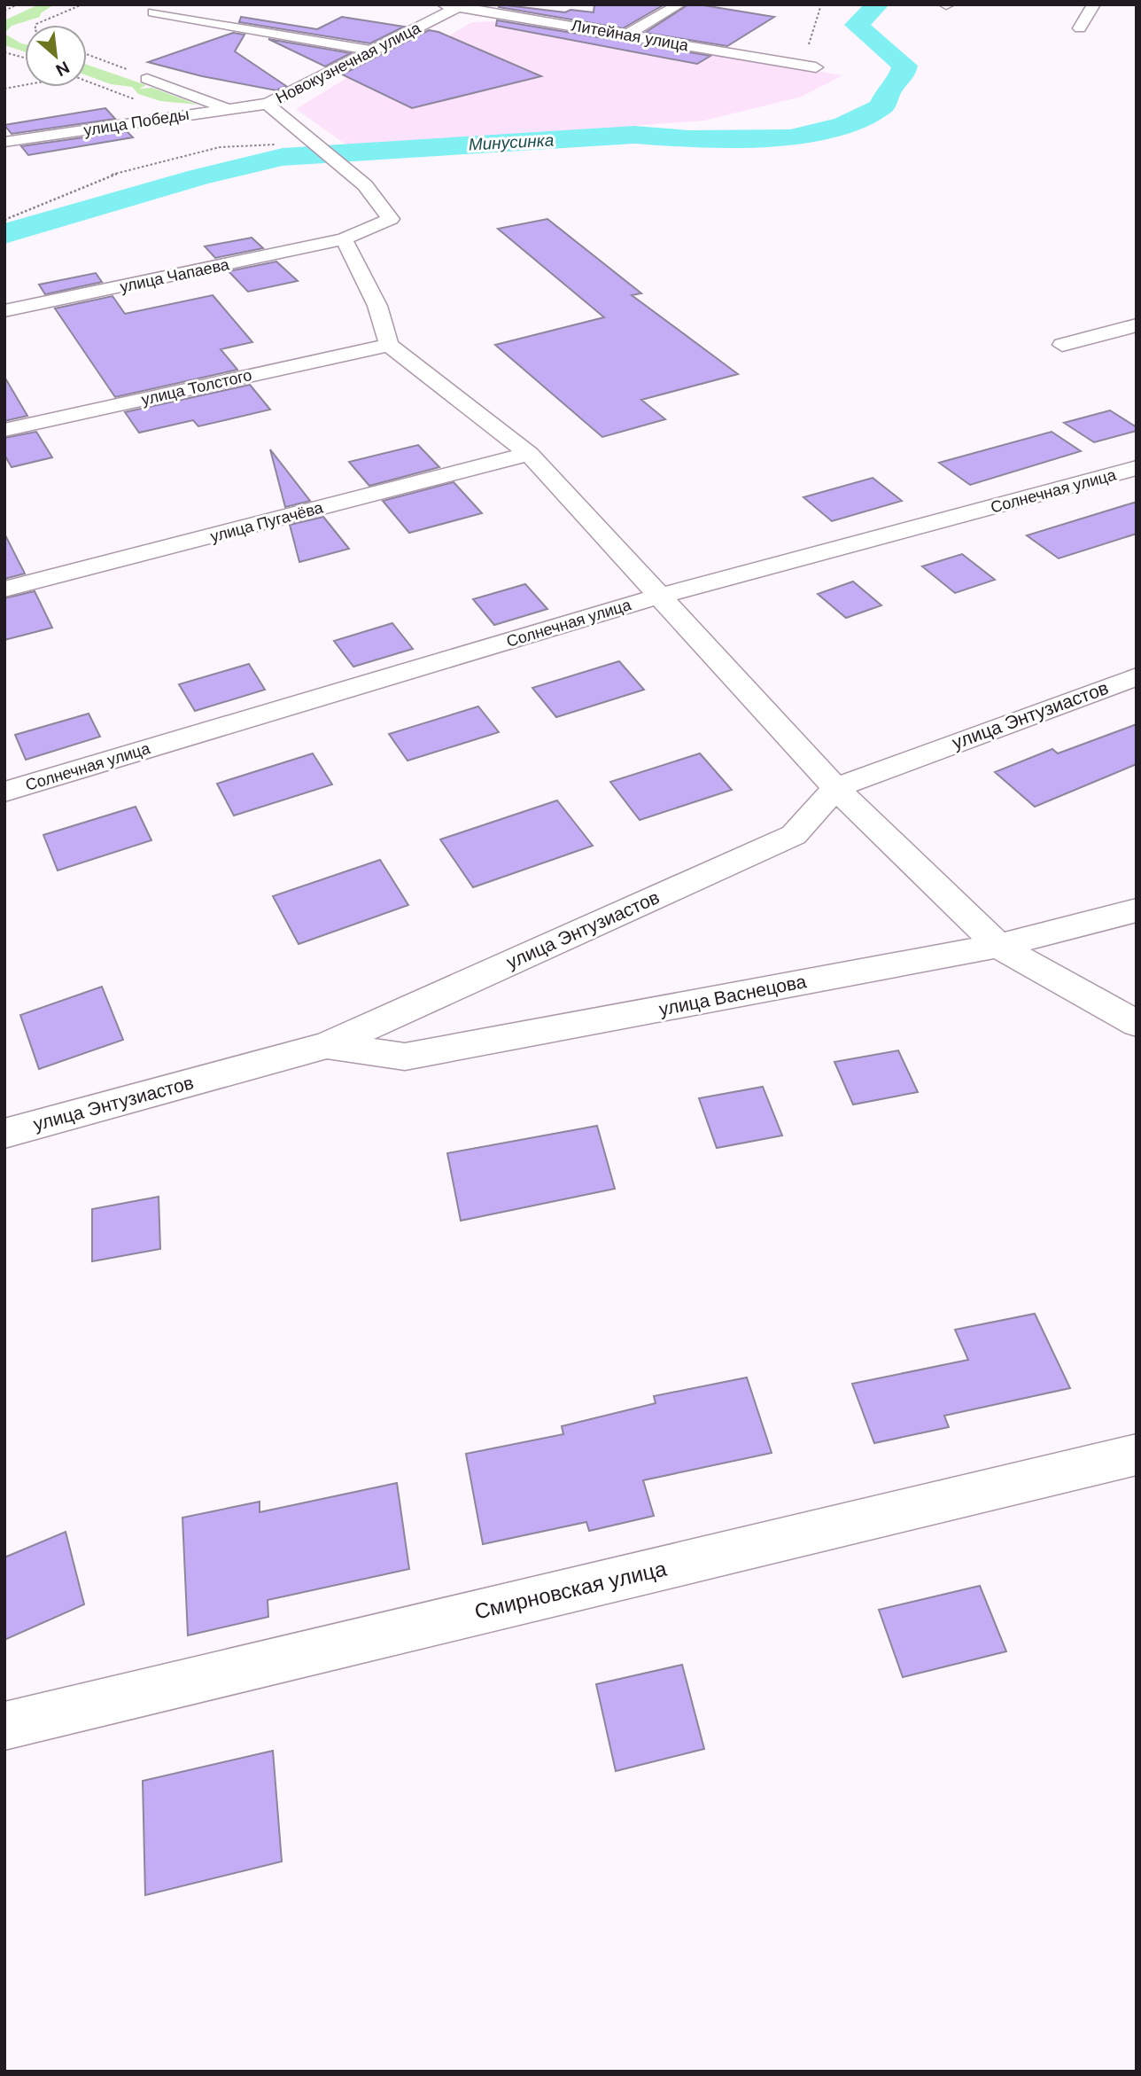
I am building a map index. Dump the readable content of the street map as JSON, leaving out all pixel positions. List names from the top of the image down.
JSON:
{
  "streets": {
    "street": [
      "Литейная улица",
      "Новокузнечная улица",
      "улица Победы",
      "улица Чапаева",
      "улица Толстого",
      "Солнечная улица",
      "улица Пугачёва",
      "улица Энтузиастов",
      "улица Васнецова",
      "Смирновская улица"
    ]
  },
  "crossings": [
    ["Литейная улица", "Новокузнечная улица"],
    ["Новокузнечная улица", "улица Победы"],
    ["улица Энтузиастов", "улица Васнецова"]
  ],
  "water": ["Минусинка"],
  "north": "bottom right"
}
